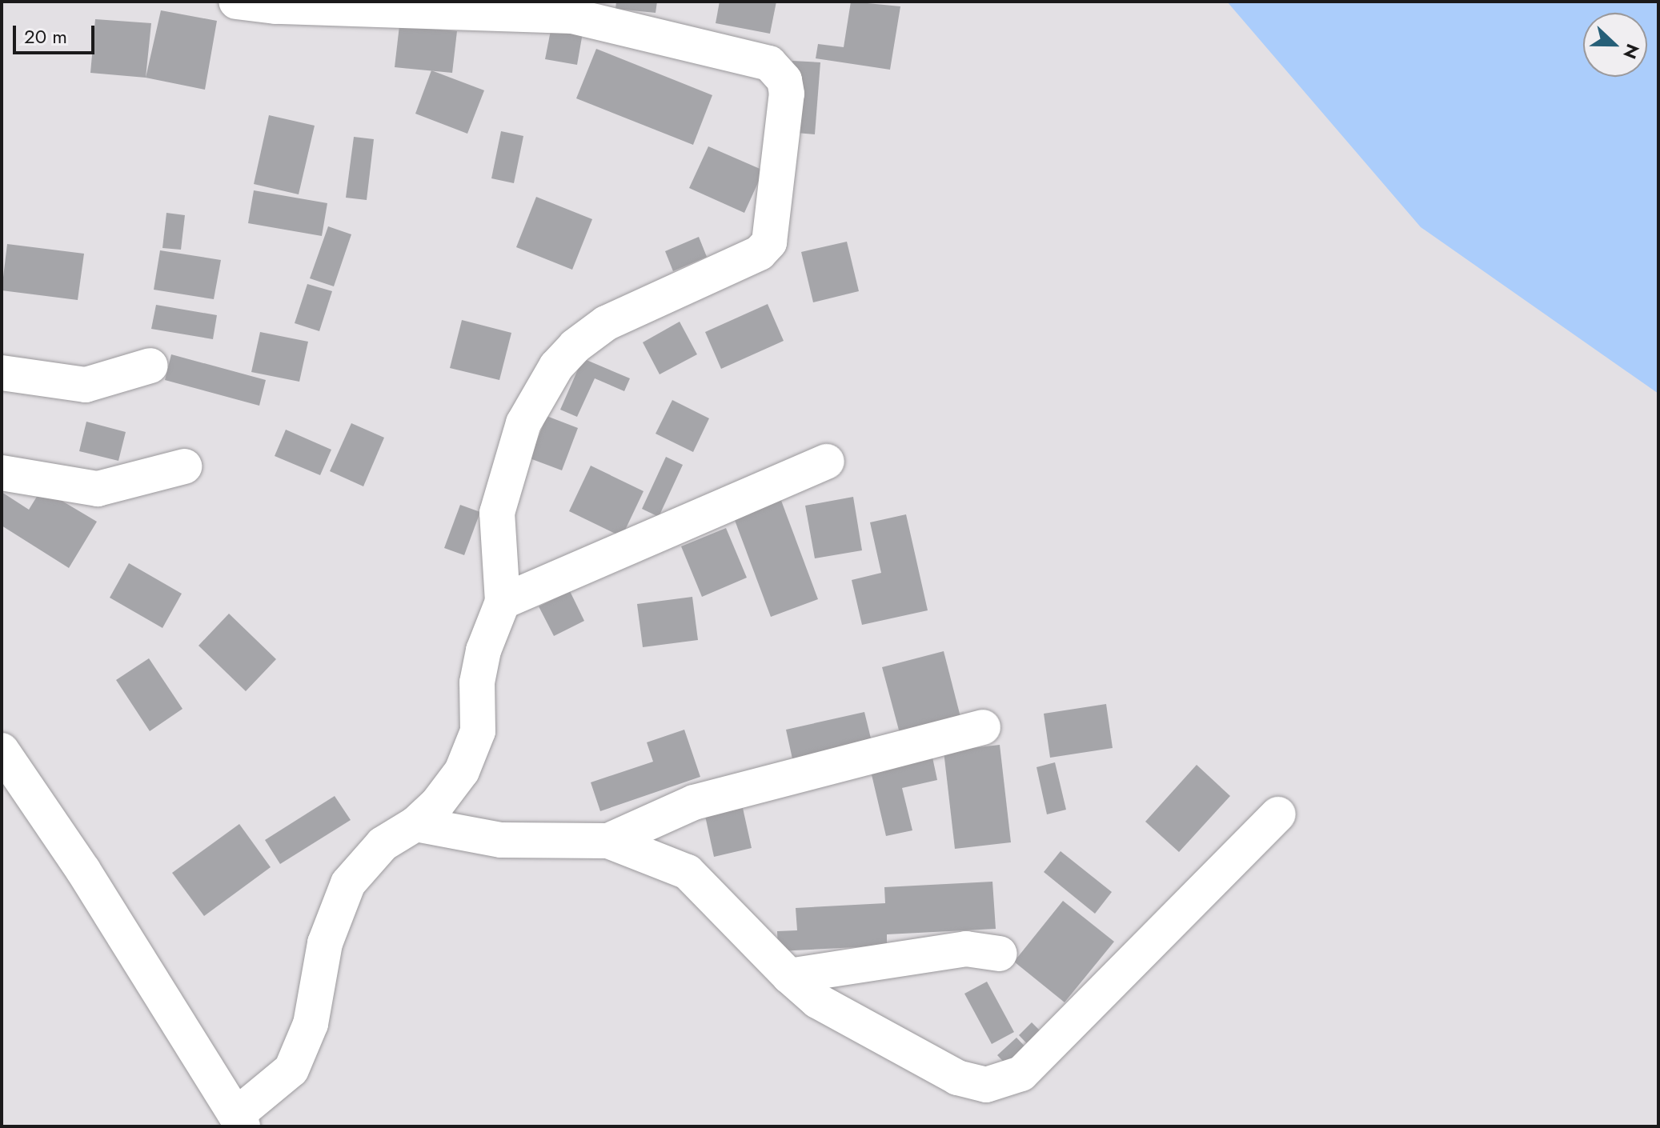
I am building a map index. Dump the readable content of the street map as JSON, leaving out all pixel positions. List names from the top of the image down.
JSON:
{
  "scale_bar": "20 m",
  "north": "right"
}
